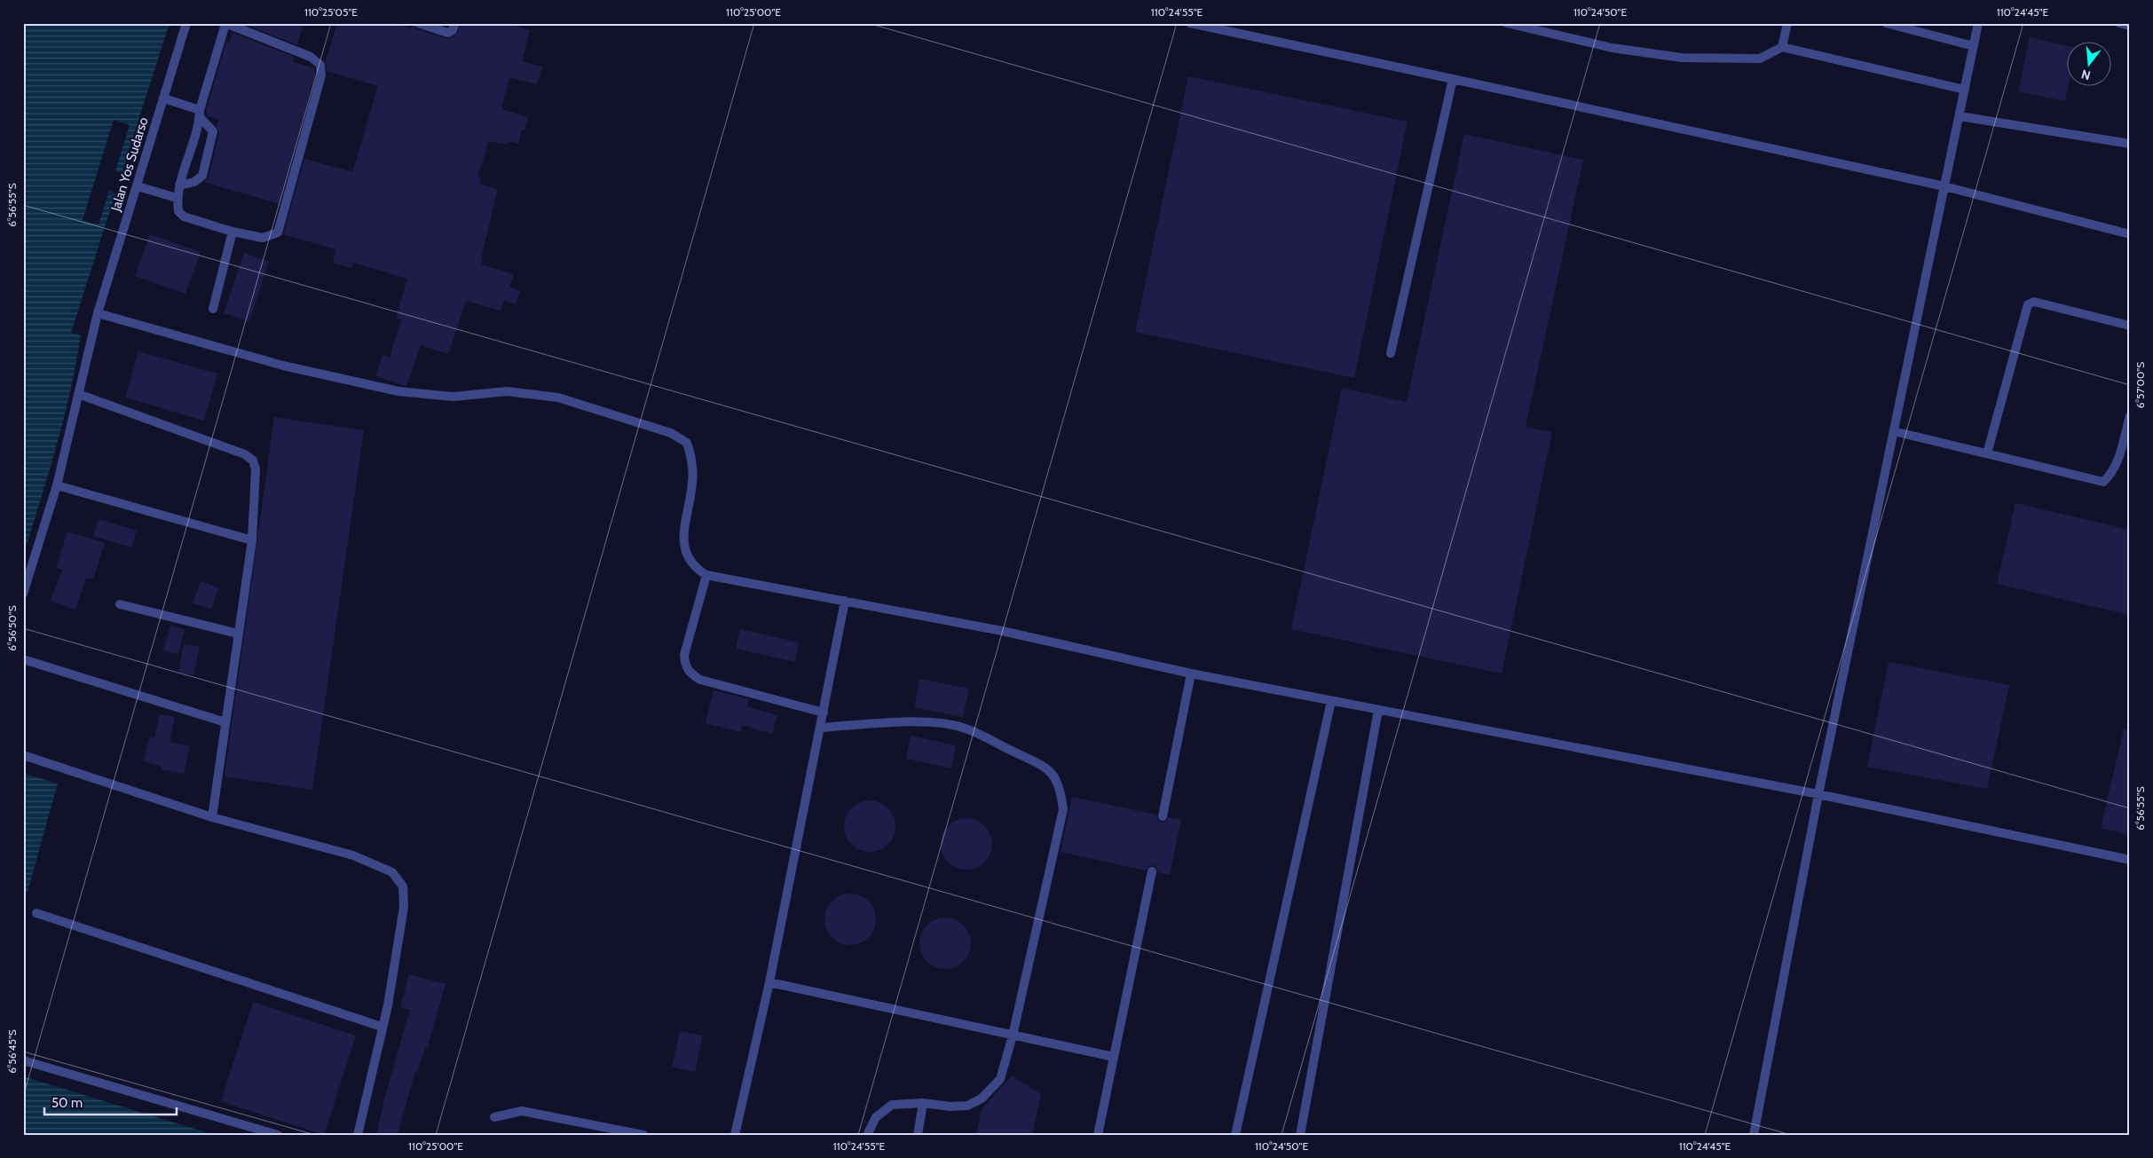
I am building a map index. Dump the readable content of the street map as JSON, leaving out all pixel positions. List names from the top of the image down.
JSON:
{
  "streets": {
    "street": ["Jalan Yos Sudarso"]
  },
  "scale_bar": "50 m",
  "north": "bottom",
  "coordinates": [
    "110°25'05\"E",
    "110°25'00\"E",
    "110°24'55\"E",
    "110°24'50\"E",
    "110°24'45\"E",
    "6°56'55\"S",
    "6°57'00\"S",
    "6°56'50\"S",
    "6°56'45\"S"
  ]
}
